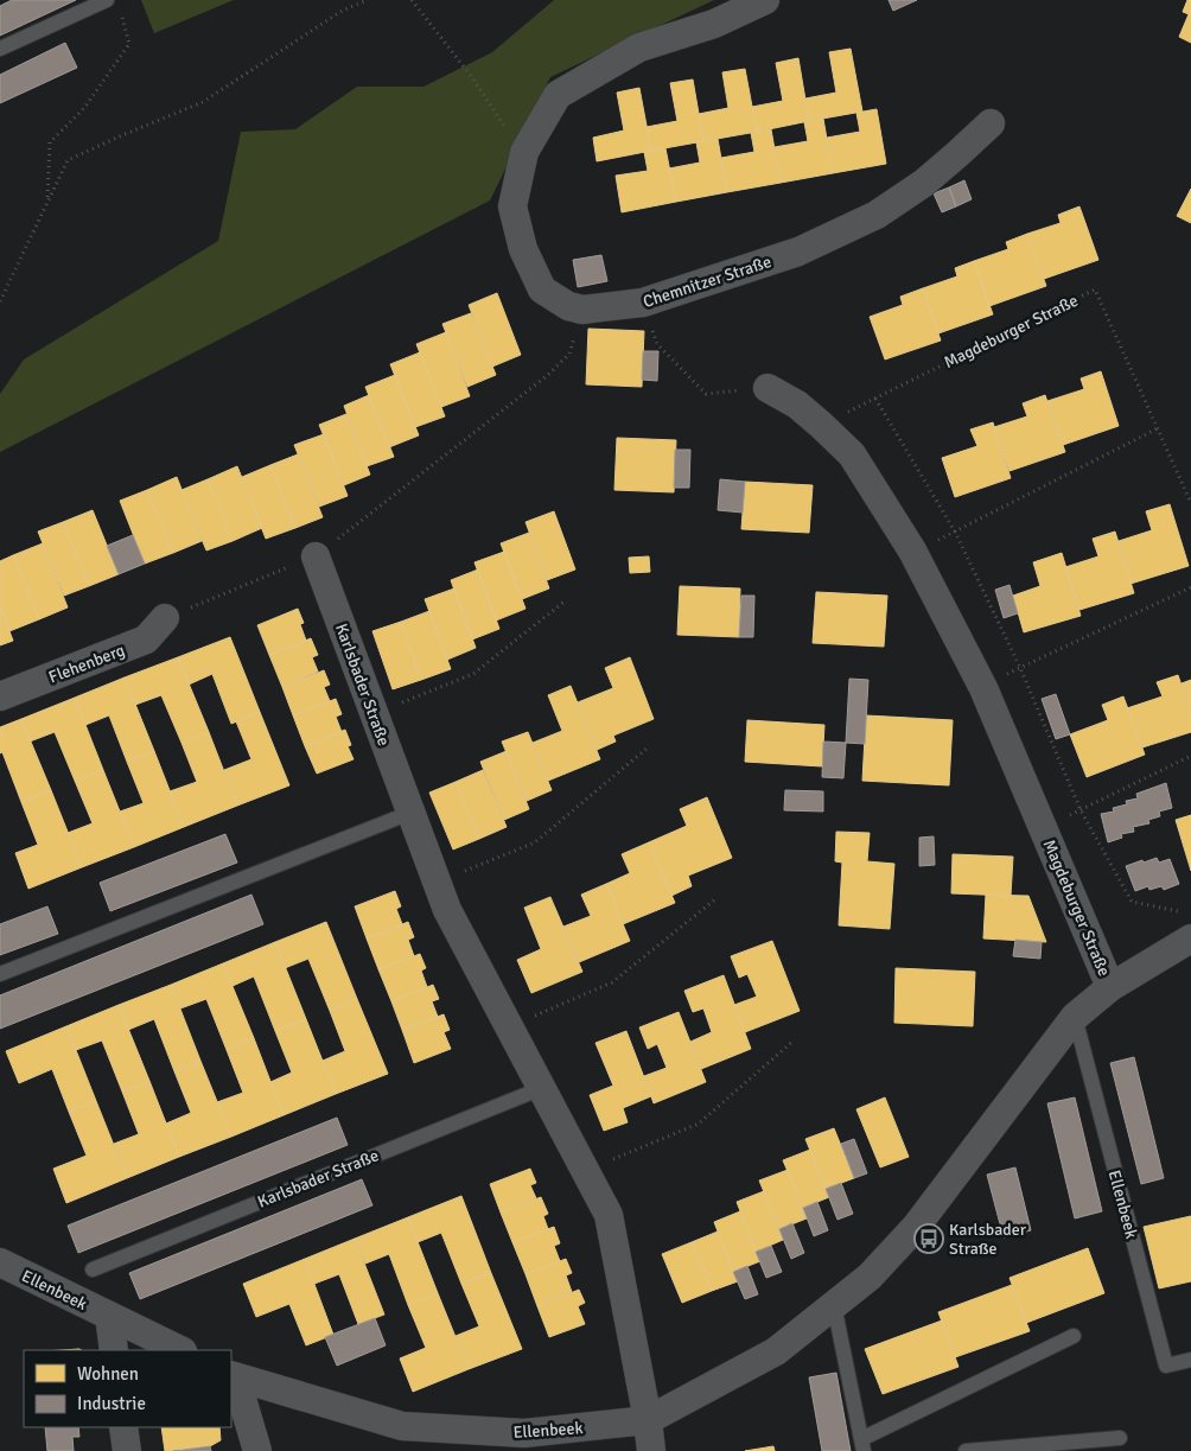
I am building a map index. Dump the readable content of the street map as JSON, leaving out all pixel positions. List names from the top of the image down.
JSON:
{
  "streets": {
    "street": [
      "Chemnitzer Straße",
      "Magdeburger Straße",
      "Flehenberg",
      "Karlsbader Straße",
      "Ellenbeek"
    ]
  },
  "crossings": [
    ["Magdeburger Straße", "Ellenbeek"],
    ["Karlsbader Straße", "Ellenbeek"]
  ],
  "places": {
    "bus stop": ["Karlsbader Straße"]
  },
  "legend": ["Wohnen", "Industrie"]
}
